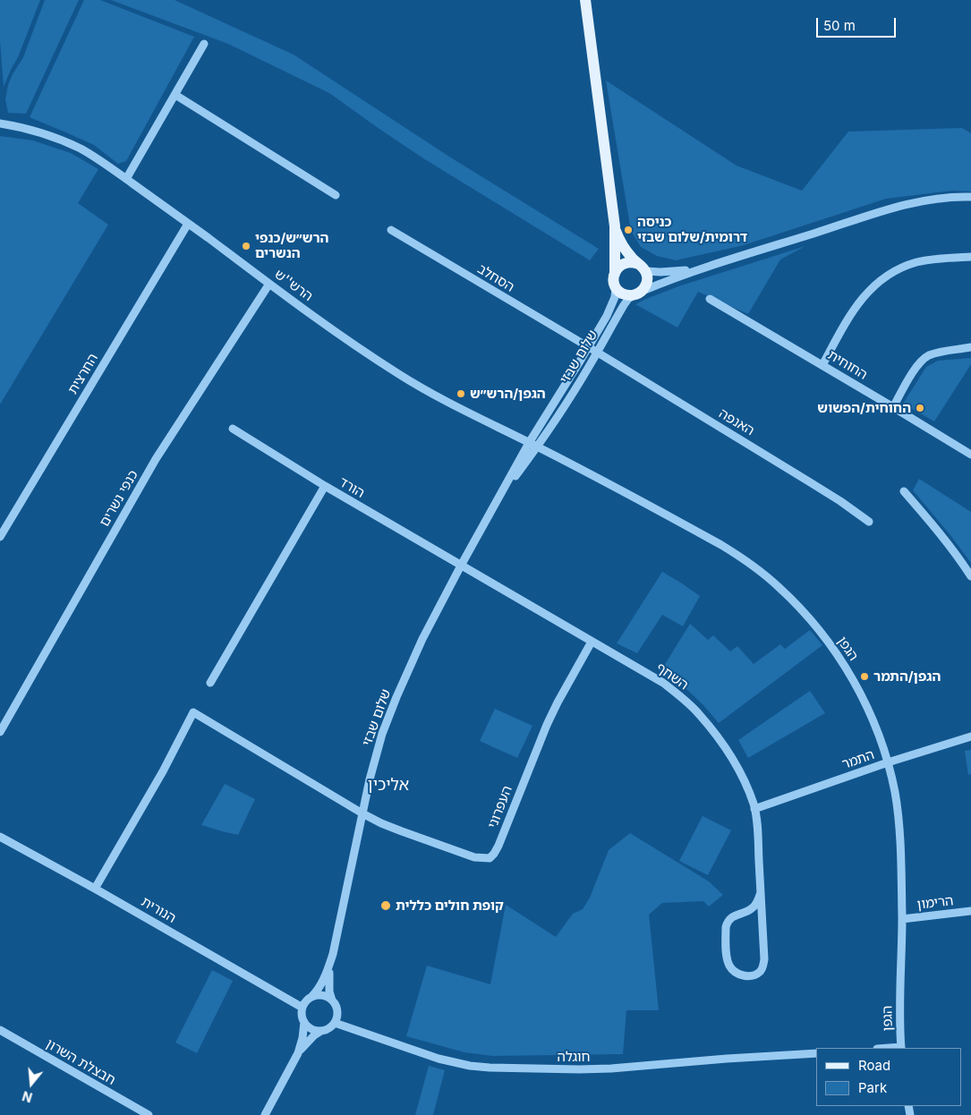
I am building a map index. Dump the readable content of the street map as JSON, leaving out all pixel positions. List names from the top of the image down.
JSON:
{
  "streets": {
    "street": [
      "הסחלב",
      "הרש''ש",
      "שלום שבזי",
      "החוחית",
      "החרצית",
      "האנפה",
      "הורד",
      "כנפי נשרים",
      "הגפן",
      "השחף",
      "התמר",
      "העפרוני",
      "הרימון",
      "הנורית",
      "חוגלה",
      "חבצלת השרון"
    ]
  },
  "crossings": [
    ["הסחלב", "שלום שבזי"],
    ["הסחלב", "האנפה"],
    ["הרש''ש", "שלום שבזי"],
    ["הרש''ש", "החרצית"],
    ["הרש''ש", "כנפי נשרים"],
    ["הרש''ש", "הגפן"],
    ["שלום שבזי", "האנפה"],
    ["שלום שבזי", "הורד"],
    ["שלום שבזי", "הגפן"],
    ["שלום שבזי", "השחף"],
    ["שלום שבזי", "העפרוני"],
    ["שלום שבזי", "הנורית"],
    ["שלום שבזי", "חוגלה"],
    ["הורד", "השחף"],
    ["הגפן", "התמר"],
    ["הגפן", "הרימון"],
    ["השחף", "התמר"],
    ["השחף", "העפרוני"],
    ["הנורית", "חוגלה"]
  ],
  "districts": ["אליכין"],
  "places": [
    "כניסה דרומית/שלום שבזי",
    "הרש״ש/כנפי הנשרים",
    "הגפן/הרש״ש",
    "החוחית/הפשוש",
    "הגפן/התמר",
    "קופת חולים כללית"
  ],
  "legend": ["Road", "Park"],
  "scale_bar": "50 m",
  "north": "bottom"
}
